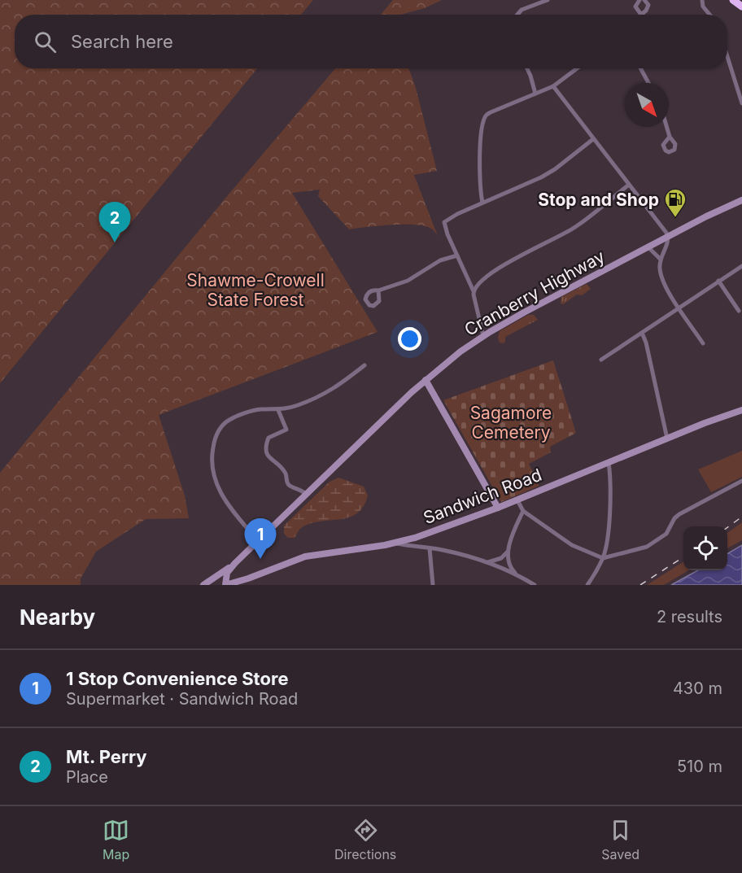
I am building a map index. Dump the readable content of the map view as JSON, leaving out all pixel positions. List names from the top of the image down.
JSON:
{
  "streets": {
    "main road": ["Cranberry Highway", "Sandwich Road"]
  },
  "crossings": [
    ["Cranberry Highway", "Sandwich Road"]
  ],
  "parks": ["Shawme-Crowell State Forest", "Sagamore Cemetery"],
  "places": {
    "fuel station": ["Stop and Shop"]
  },
  "north": "bottom right",
  "page": {
    "search": "Search here",
    "pins": ["2", "1"],
    "heading": ["Nearby", "2 results"],
    "list": [
      {
        "mark": "1",
        "name": "1 Stop Convenience Store",
        "note": "Supermarket · Sandwich Road",
        "value": "430 m"
      },
      {
        "mark": "2",
        "name": "Mt. Perry",
        "note": "Place",
        "value": "510 m"
      }
    ],
    "nav": ["Map", "Directions", "Saved"]
  }
}
